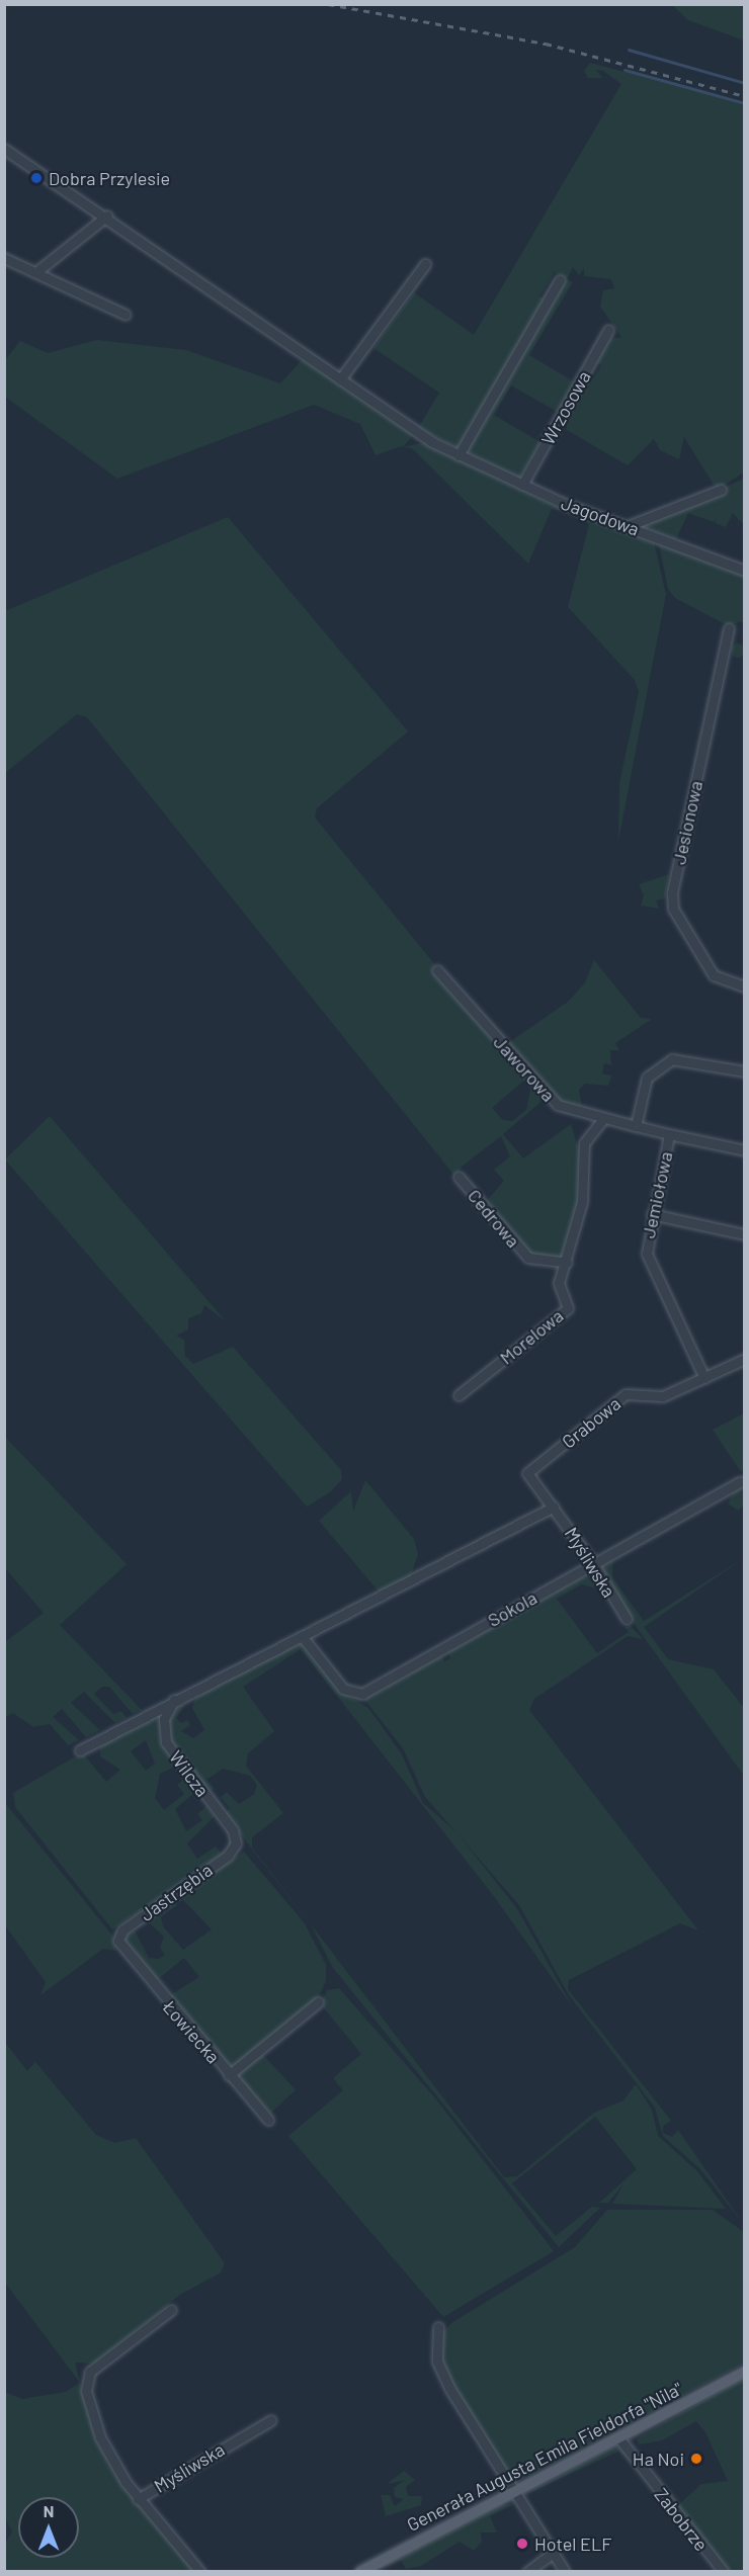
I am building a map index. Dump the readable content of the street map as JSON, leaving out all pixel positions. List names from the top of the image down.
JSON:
{
  "streets": {
    "main road": ["Generała Augusta Emila Fieldorfa \"Nila\""],
    "street": [
      "Wrzosowa",
      "Jagodowa",
      "Jesionowa",
      "Jaworowa",
      "Jemiołowa",
      "Cedrowa",
      "Morelowa",
      "Grabowa",
      "Myśliwska",
      "Sokola",
      "Wilcza",
      "Jastrzębia",
      "Łowiecka",
      "Zabobrze"
    ]
  },
  "crossings": [
    ["Wrzosowa", "Jagodowa"],
    ["Jaworowa", "Jemiołowa"],
    ["Jemiołowa", "Grabowa"],
    ["Cedrowa", "Morelowa"],
    ["Grabowa", "Myśliwska"],
    ["Myśliwska", "Sokola"],
    ["Wilcza", "Jastrzębia"],
    ["Jastrzębia", "Łowiecka"],
    ["Generała Augusta Emila Fieldorfa \"Nila\"", "Zabobrze"]
  ],
  "places": ["Dobra Przylesie", "Ha Noi", "Hotel ELF"],
  "north": "top"
}
